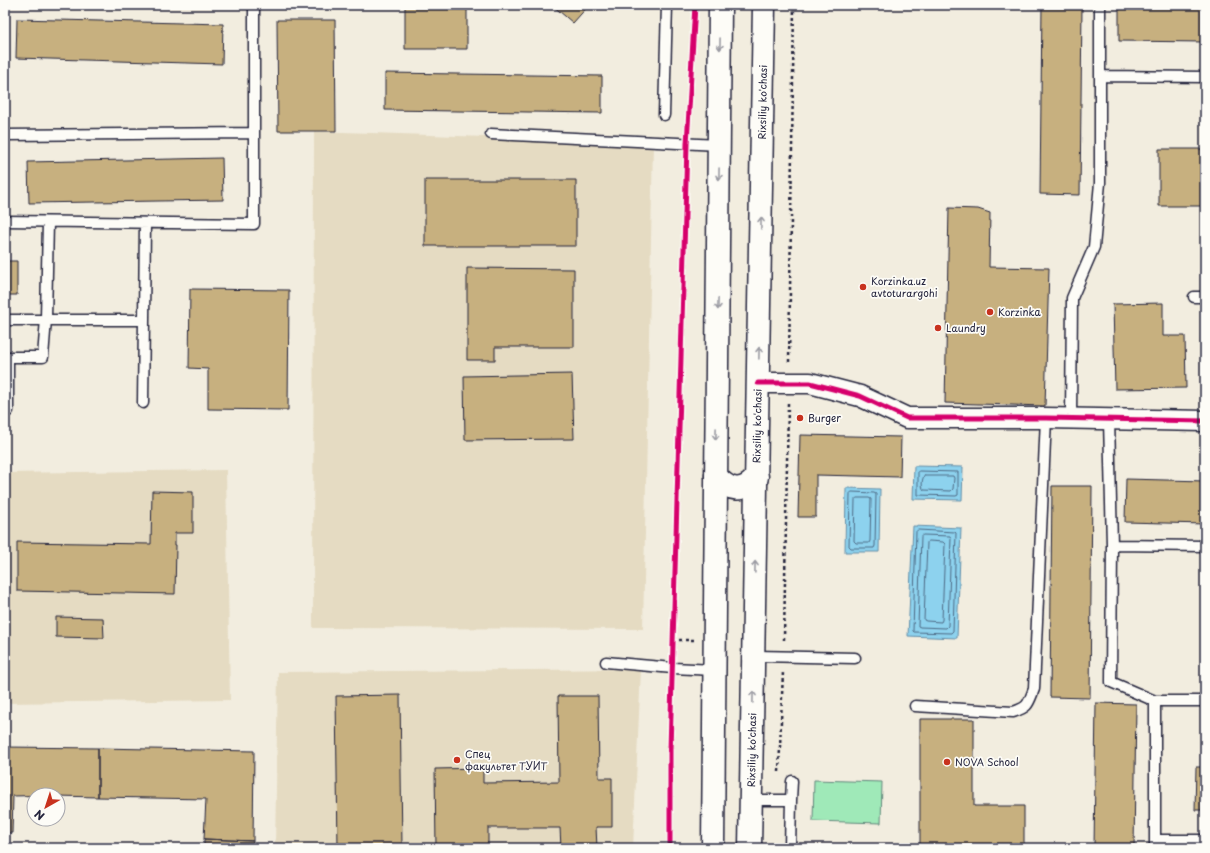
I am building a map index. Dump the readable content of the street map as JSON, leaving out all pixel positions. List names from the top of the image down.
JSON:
{
  "streets": {
    "main road": ["Rixsiliy ko'chasi"]
  },
  "places": [
    "Korzinka.uz avtoturargohi",
    "Korzinka",
    "Laundry",
    "Burger",
    "Спец факультет ТУИТ",
    "NOVA School"
  ],
  "north": "bottom left"
}
